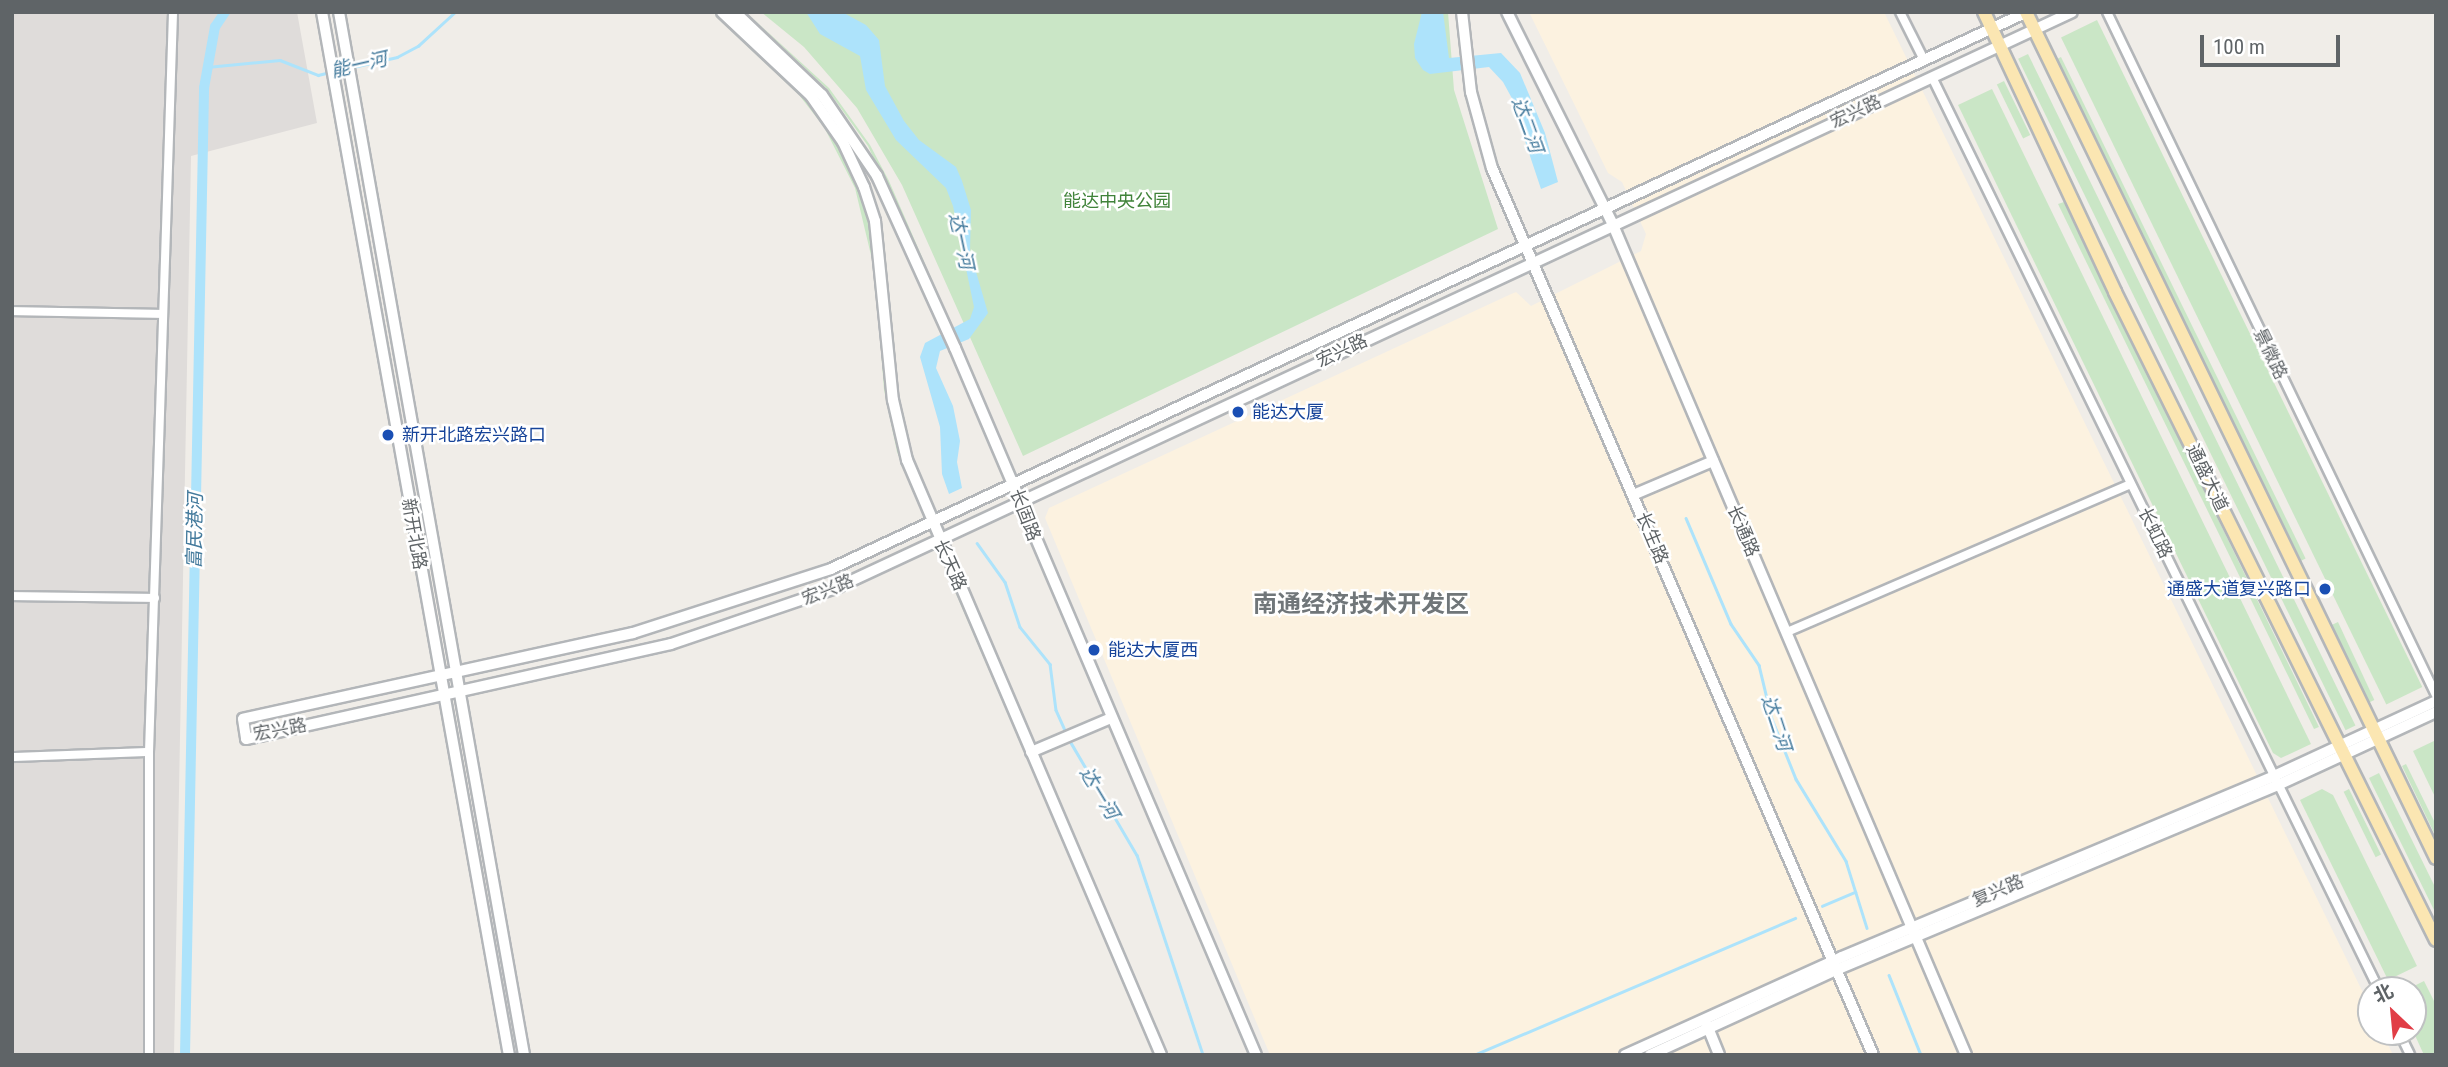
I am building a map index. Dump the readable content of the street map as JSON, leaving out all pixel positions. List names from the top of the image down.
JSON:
{
  "streets": {
    "main road": ["通盛大道"],
    "street": [
      "宏兴路",
      "景微路",
      "长固路",
      "长通路",
      "长虹路",
      "新开北路",
      "长生路",
      "长天路",
      "复兴路"
    ]
  },
  "crossings": [
    ["宏兴路", "通盛大道"],
    ["宏兴路", "长固路"],
    ["宏兴路", "长通路"],
    ["宏兴路", "长虹路"],
    ["宏兴路", "新开北路"],
    ["宏兴路", "长生路"],
    ["宏兴路", "长天路"],
    ["通盛大道", "复兴路"],
    ["长通路", "复兴路"],
    ["长虹路", "复兴路"],
    ["长生路", "复兴路"]
  ],
  "districts": ["南通经济技术开发区"],
  "water": [
    "能一河",
    "达二河",
    "达一河",
    "富民港河"
  ],
  "parks": ["能达中央公园"],
  "places": [
    "能达大厦",
    "新开北路宏兴路口",
    "通盛大道复兴路口",
    "能达大厦西"
  ],
  "scale_bar": "100 m",
  "north": "top left"
}
